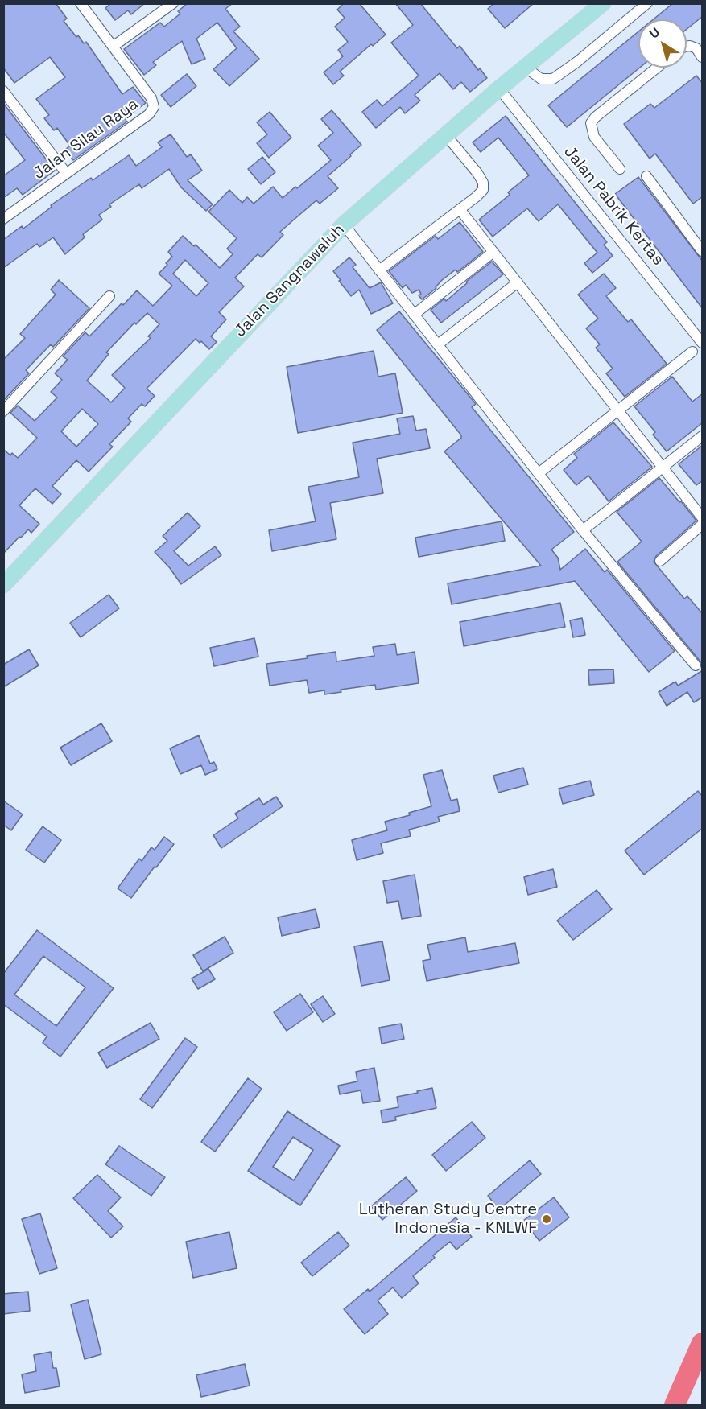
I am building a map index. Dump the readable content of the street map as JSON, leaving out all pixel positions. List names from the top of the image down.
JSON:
{
  "streets": {
    "main road": ["Jalan Sangnawaluh"],
    "street": ["Jalan Silau Raya", "Jalan Pabrik Kertas"]
  },
  "crossings": [
    ["Jalan Pabrik Kertas", "Jalan Sangnawaluh"]
  ],
  "places": ["Lutheran Study Centre Indonesia - KNLWF"],
  "north": "top left"
}
